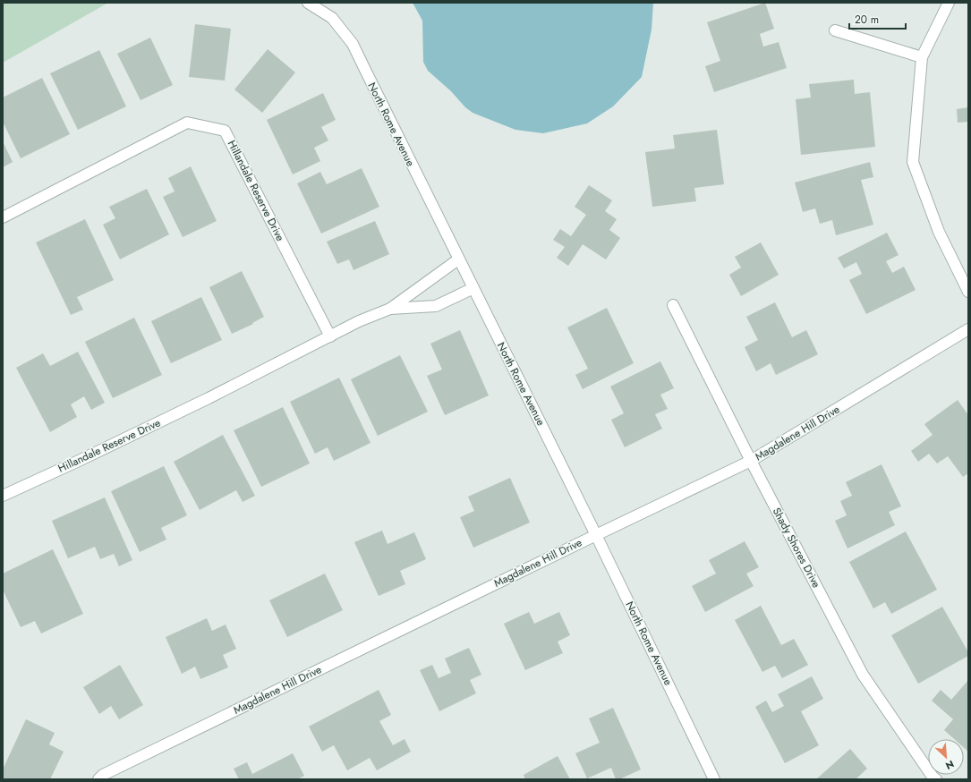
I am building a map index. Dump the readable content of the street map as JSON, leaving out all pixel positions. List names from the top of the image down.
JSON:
{
  "streets": {
    "street": [
      "North Rome Avenue",
      "Hillandale Reserve Drive",
      "Magdalene Hill Drive",
      "Shady Shores Drive"
    ]
  },
  "crossings": [
    ["North Rome Avenue", "Hillandale Reserve Drive"],
    ["North Rome Avenue", "Magdalene Hill Drive"],
    ["Magdalene Hill Drive", "Shady Shores Drive"]
  ],
  "scale_bar": "20 m",
  "north": "bottom right"
}
